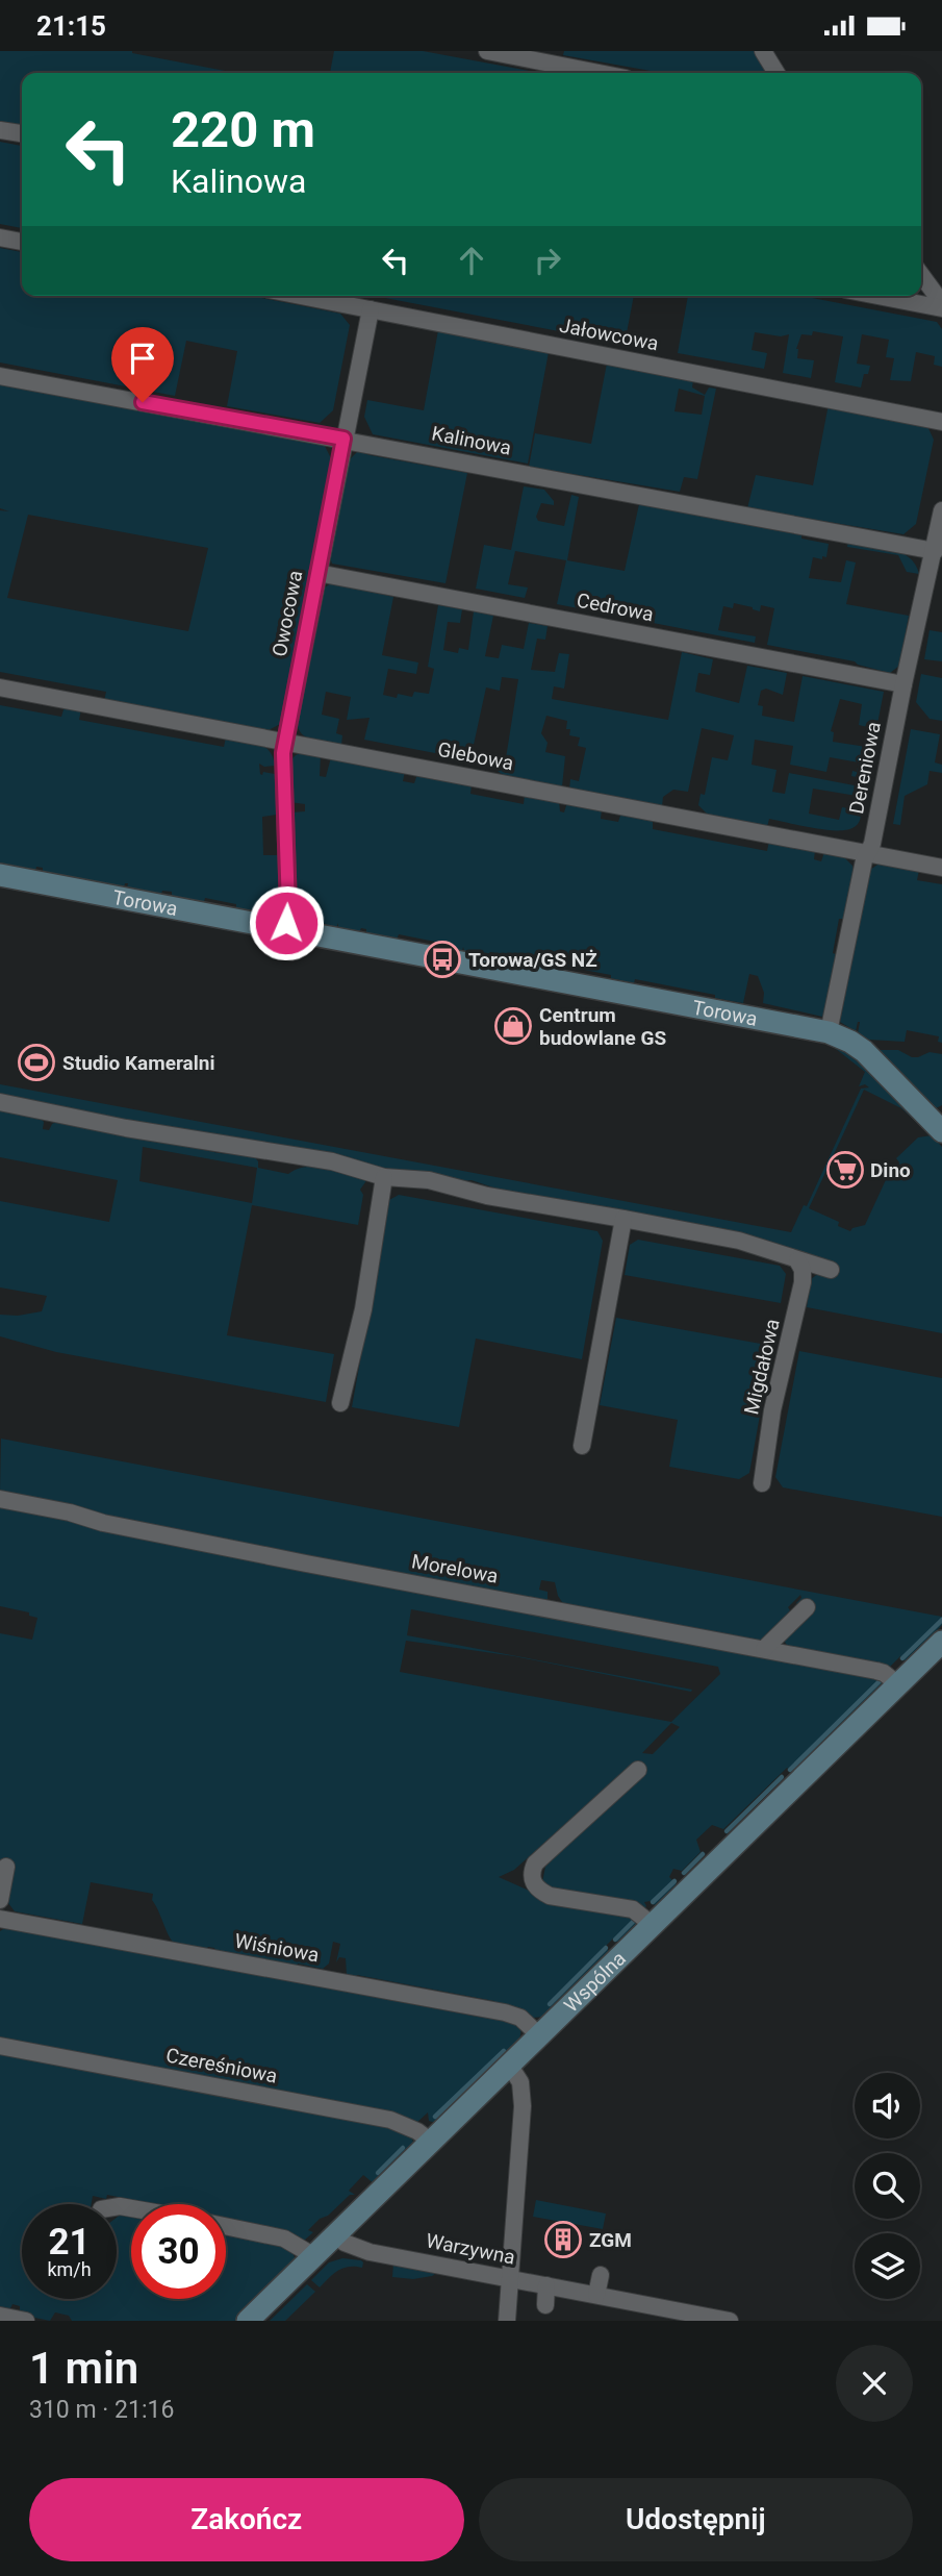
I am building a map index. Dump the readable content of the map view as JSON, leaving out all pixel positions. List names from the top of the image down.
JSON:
{
  "streets": {
    "street": [
      "Jałowcowa",
      "Kalinowa",
      "Cedrowa",
      "Owocowa",
      "Glebowa",
      "Dereniowa",
      "Torowa",
      "Migdałowa",
      "Morelowa",
      "Wiśniowa",
      "Wspólna",
      "Czereśniowa",
      "Warzywna"
    ]
  },
  "crossings": [
    ["Jałowcowa", "Owocowa"],
    ["Kalinowa", "Owocowa"],
    ["Kalinowa", "Dereniowa"],
    ["Cedrowa", "Owocowa"],
    ["Cedrowa", "Dereniowa"],
    ["Owocowa", "Glebowa"],
    ["Owocowa", "Torowa"],
    ["Glebowa", "Dereniowa"],
    ["Dereniowa", "Torowa"],
    ["Morelowa", "Wspólna"],
    ["Wiśniowa", "Wspólna"],
    ["Wspólna", "Czereśniowa"],
    ["Wspólna", "Warzywna"]
  ],
  "places": {
    "bus stop": ["Torowa/GS NŻ"],
    "shop": ["Centrum budowlane GS"],
    "sports": ["Studio Kameralni"],
    "supermarket": ["Dino"],
    "building": ["ZGM"]
  },
  "page": {
    "status": "21:15",
    "turn": ["220 m", "Kalinowa"],
    "speed": "21 km/h",
    "limit": "30",
    "heading": ["1 min", "310 m · 21:16"],
    "buttons": ["Zakończ", "Udostępnij"]
  }
}
